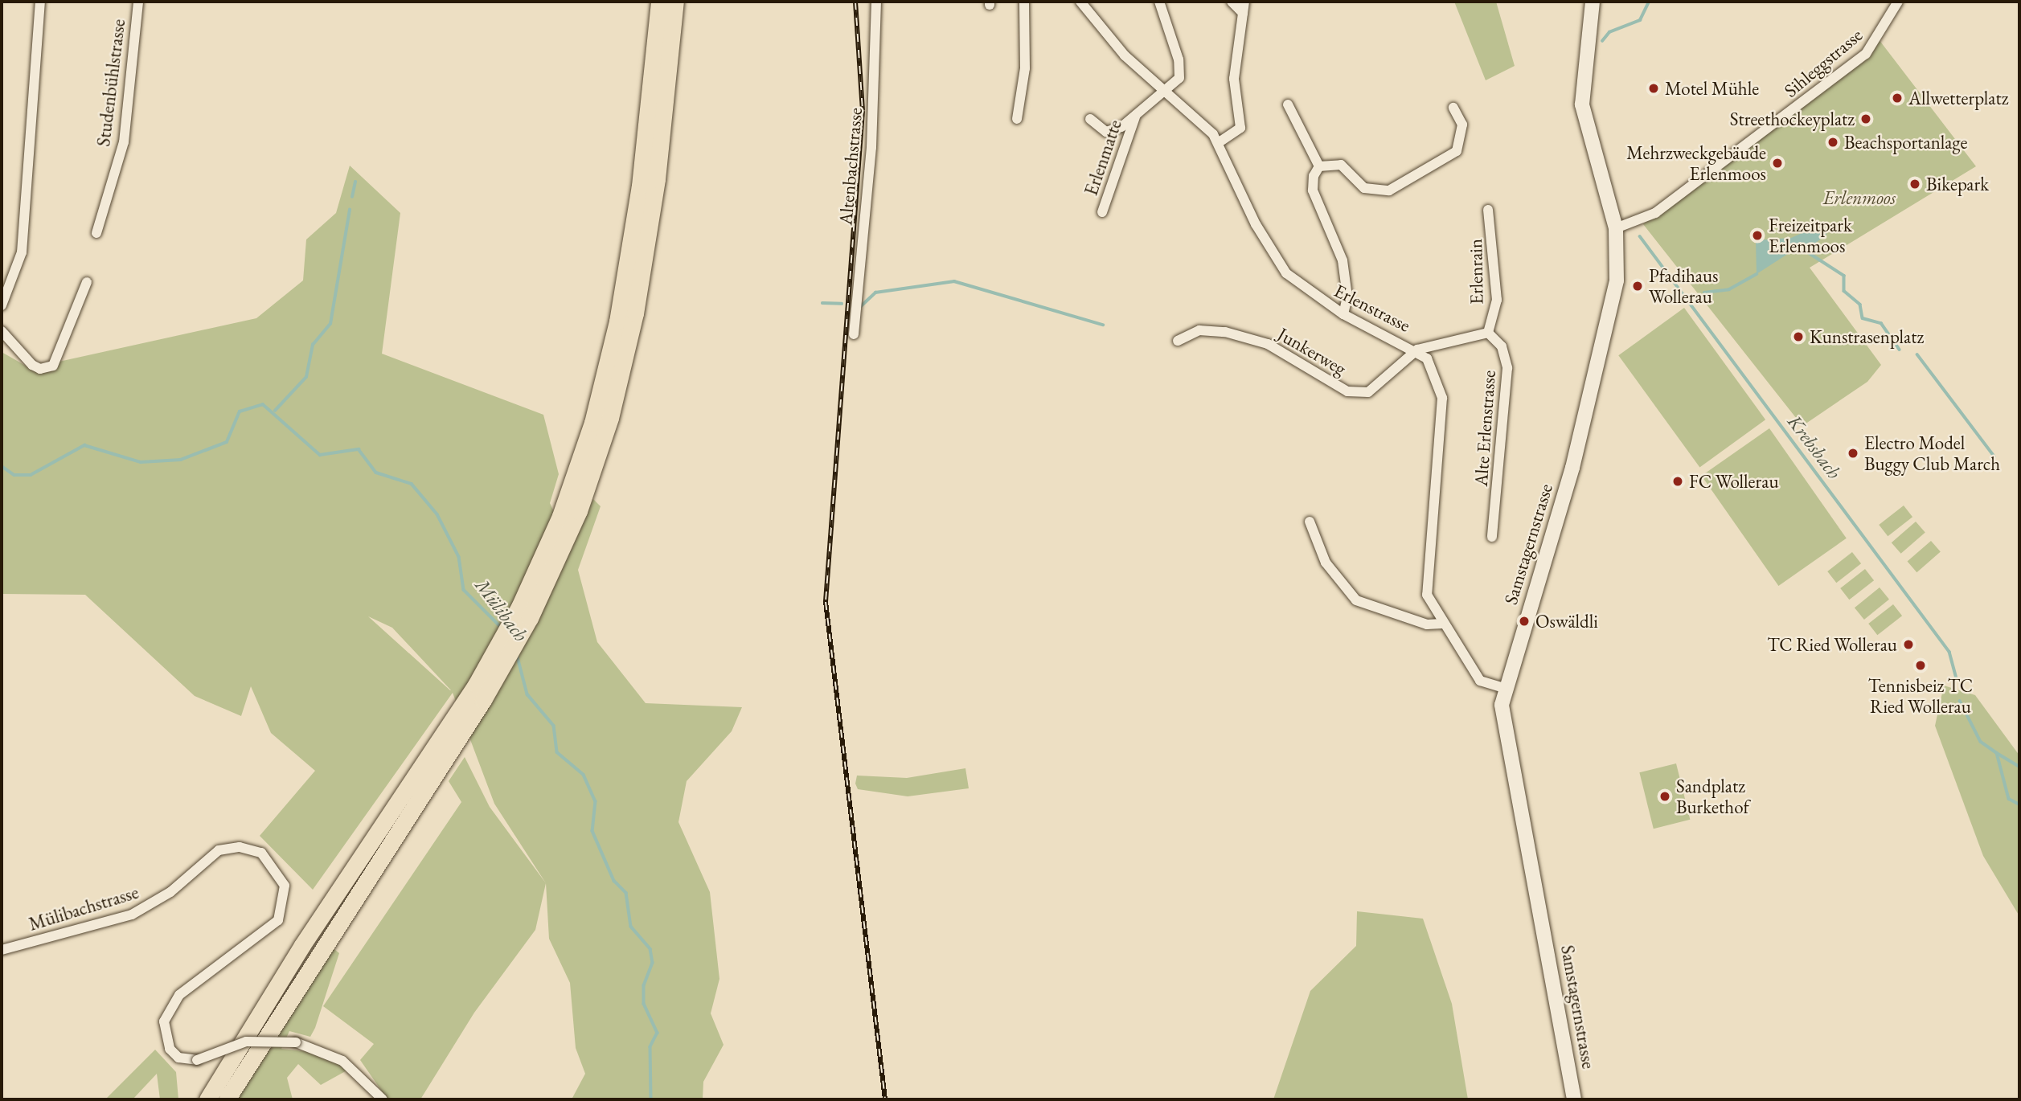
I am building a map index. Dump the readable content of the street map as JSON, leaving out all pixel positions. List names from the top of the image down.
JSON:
{
  "streets": {
    "street": [
      "Sihleggstrasse",
      "Studenbühlstrasse",
      "Erlenmatte",
      "Altenbachstrasse",
      "Erlenrain",
      "Erlenstrasse",
      "Junkerweg",
      "Alte Erlenstrasse",
      "Samstagernstrasse",
      "Mülibachstrasse"
    ]
  },
  "crossings": [
    ["Sihleggstrasse", "Samstagernstrasse"],
    ["Erlenmatte", "Erlenstrasse"],
    ["Erlenrain", "Alte Erlenstrasse"],
    ["Erlenstrasse", "Junkerweg"],
    ["Erlenstrasse", "Samstagernstrasse"]
  ],
  "water": ["Krebsbach", "Mülibach"],
  "parks": ["Erlenmoos"],
  "places": [
    "Motel Mühle",
    "Allwetterplatz",
    "Streethockeyplatz",
    "Beachsportanlage",
    "Mehrzweckgebäude Erlenmoos",
    "Bikepark",
    "Freizeitpark Erlenmoos",
    "Pfadihaus Wollerau",
    "Kunstrasenplatz",
    "Electro Model Buggy Club March",
    "FC Wollerau",
    "Oswäldli",
    "TC Ried Wollerau",
    "Tennisbeiz TC Ried Wollerau",
    "Sandplatz Burkethof"
  ]
}
